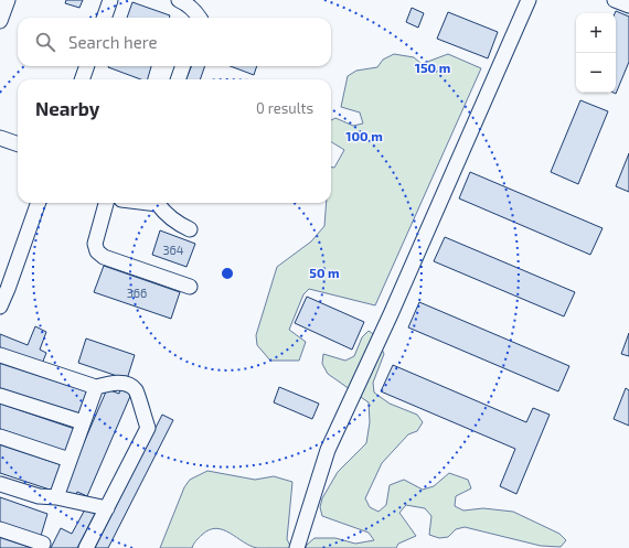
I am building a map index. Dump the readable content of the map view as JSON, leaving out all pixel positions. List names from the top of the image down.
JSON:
{
  "house_numbers": ["364", "366"],
  "page": {
    "map_buttons": ["+", "−"],
    "search": "Search here",
    "heading": ["Nearby", "0 results"]
  },
  "rings": ["150 m", "100 m", "50 m"]
}
